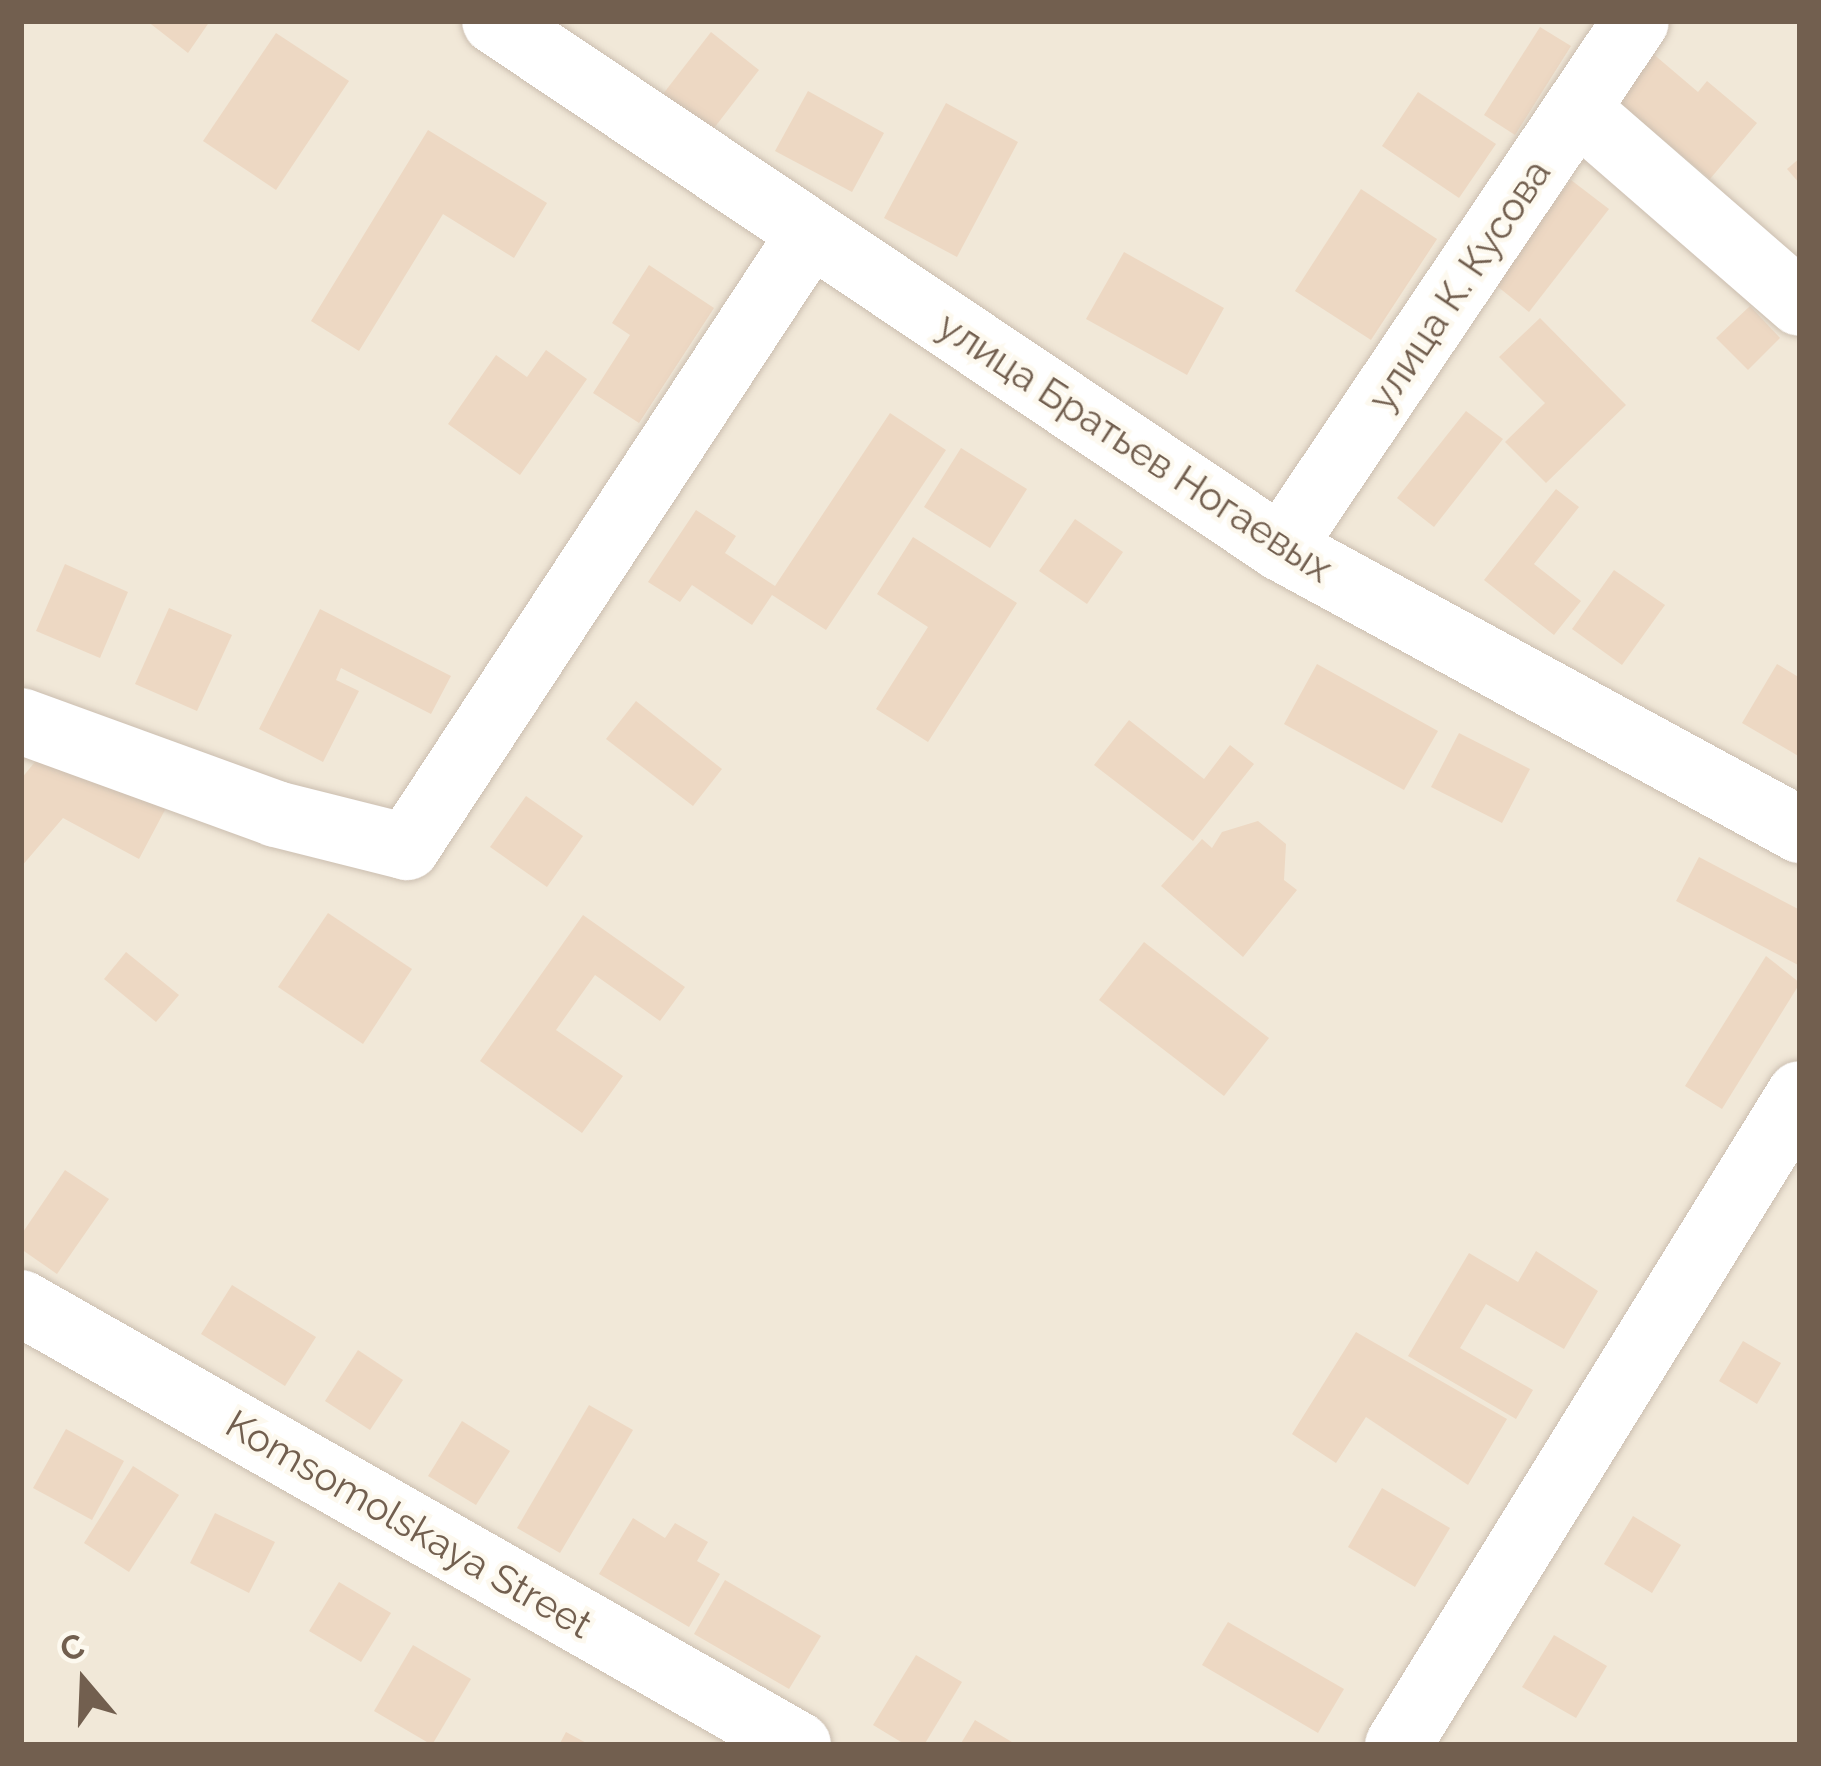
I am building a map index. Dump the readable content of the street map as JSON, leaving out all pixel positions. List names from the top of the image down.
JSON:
{
  "streets": {
    "street": ["улица К. Кусова", "улица Братьев Ногаевых", "Komsomolskaya Street"]
  },
  "crossings": [
    ["улица К. Кусова", "улица Братьев Ногаевых"]
  ],
  "north": "top"
}
